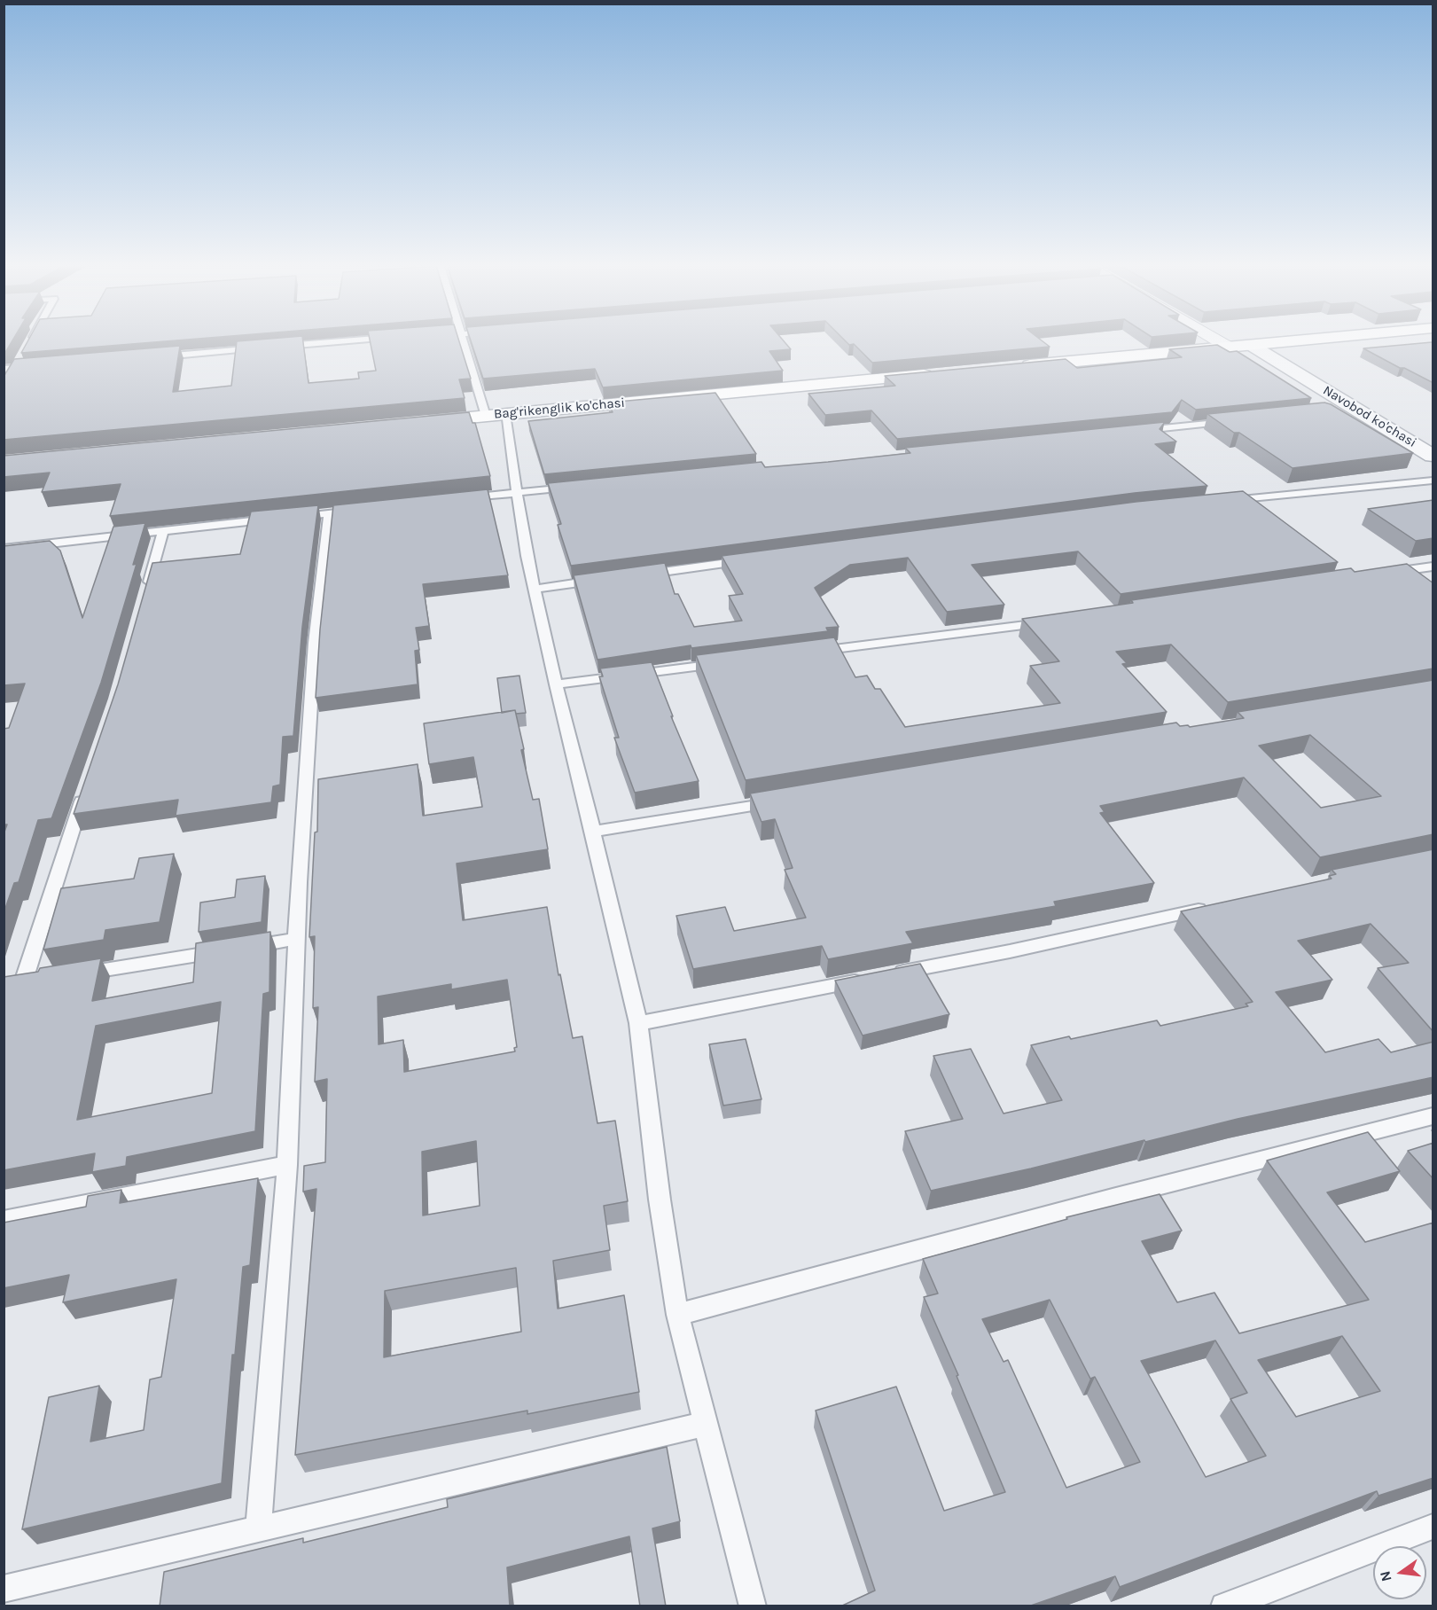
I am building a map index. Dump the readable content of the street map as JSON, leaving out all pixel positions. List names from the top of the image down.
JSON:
{
  "streets": {
    "main road": ["Bag'rikenglik ko'chasi"],
    "street": ["Navobod ko'chasi"]
  },
  "north": "left"
}
